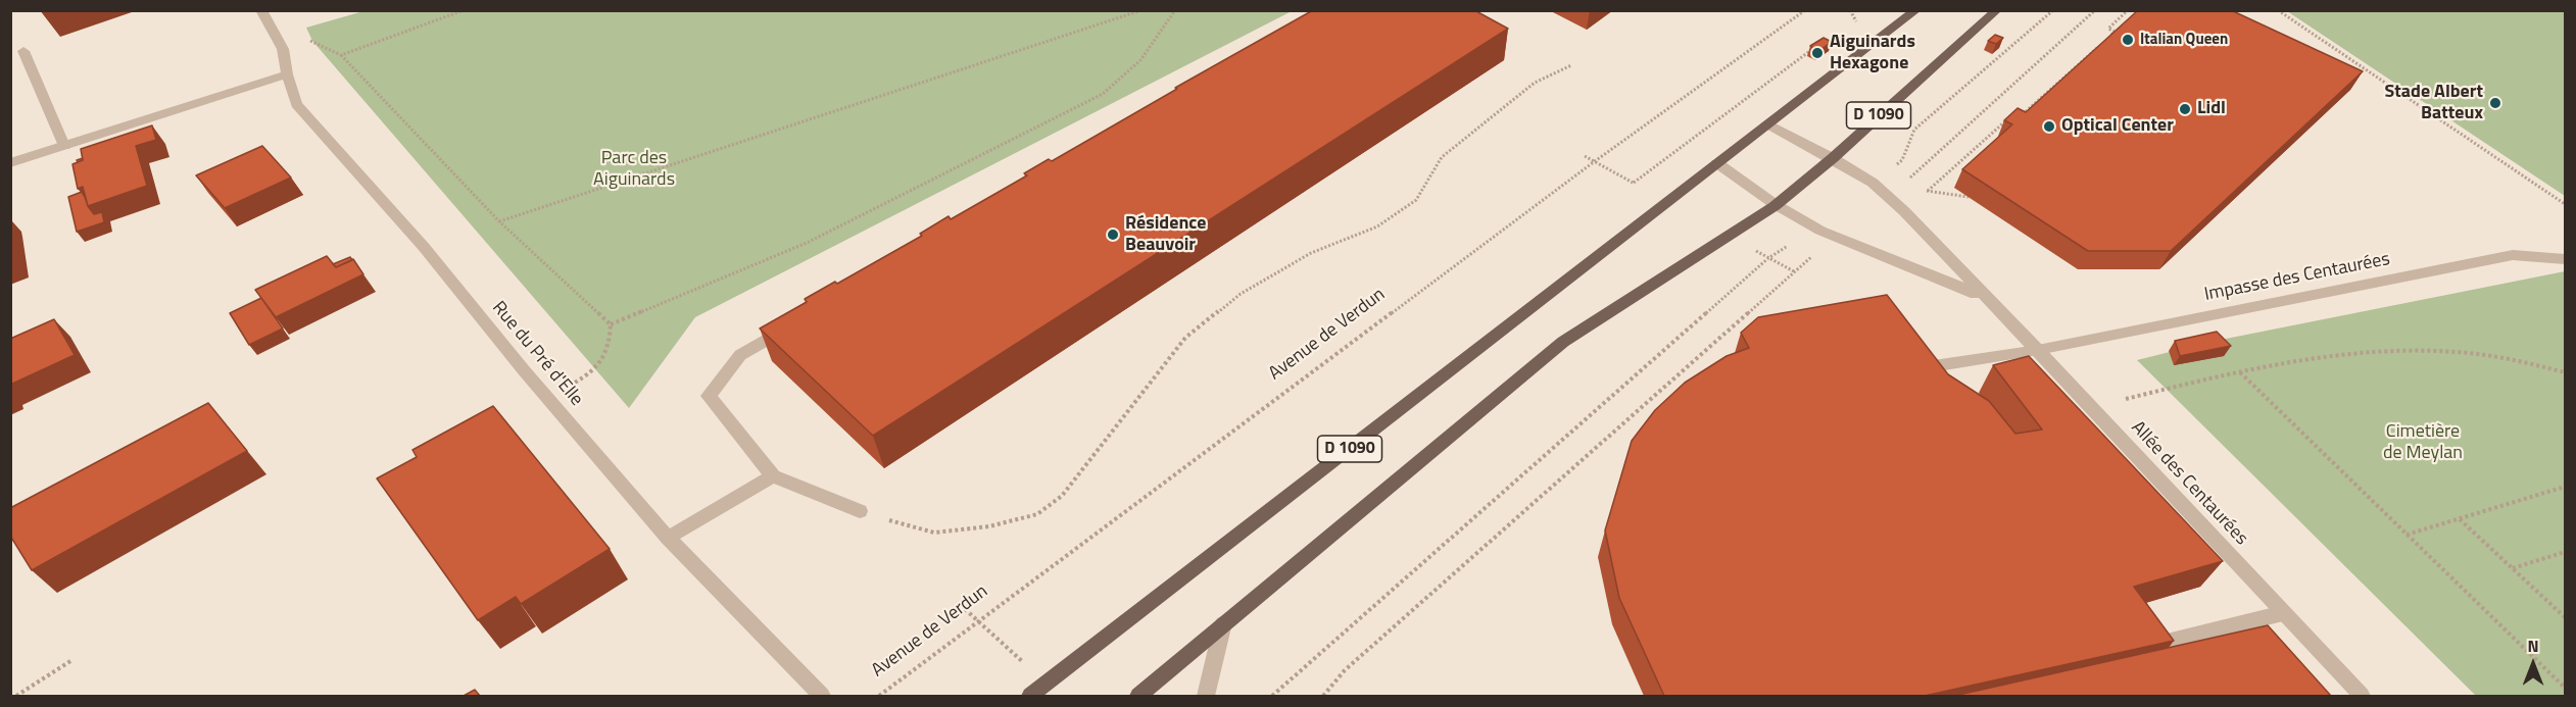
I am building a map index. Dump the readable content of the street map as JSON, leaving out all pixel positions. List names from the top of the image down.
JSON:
{
  "streets": {
    "main road": ["D 1090"],
    "street": ["Impasse des Centaurées", "Rue du Pré d'Elle", "Allée des Centaurées"],
    "path": ["Avenue de Verdun"]
  },
  "crossings": [
    ["D 1090", "Allée des Centaurées"],
    ["Impasse des Centaurées", "Allée des Centaurées"]
  ],
  "parks": ["Parc des Aiguinards", "Cimetière de Meylan"],
  "places": [
    "Italian Queen",
    "Aiguinards Hexagone",
    "Stade Albert Batteux",
    "Lidl",
    "Optical Center",
    "Résidence Beauvoir"
  ],
  "north": "top"
}
